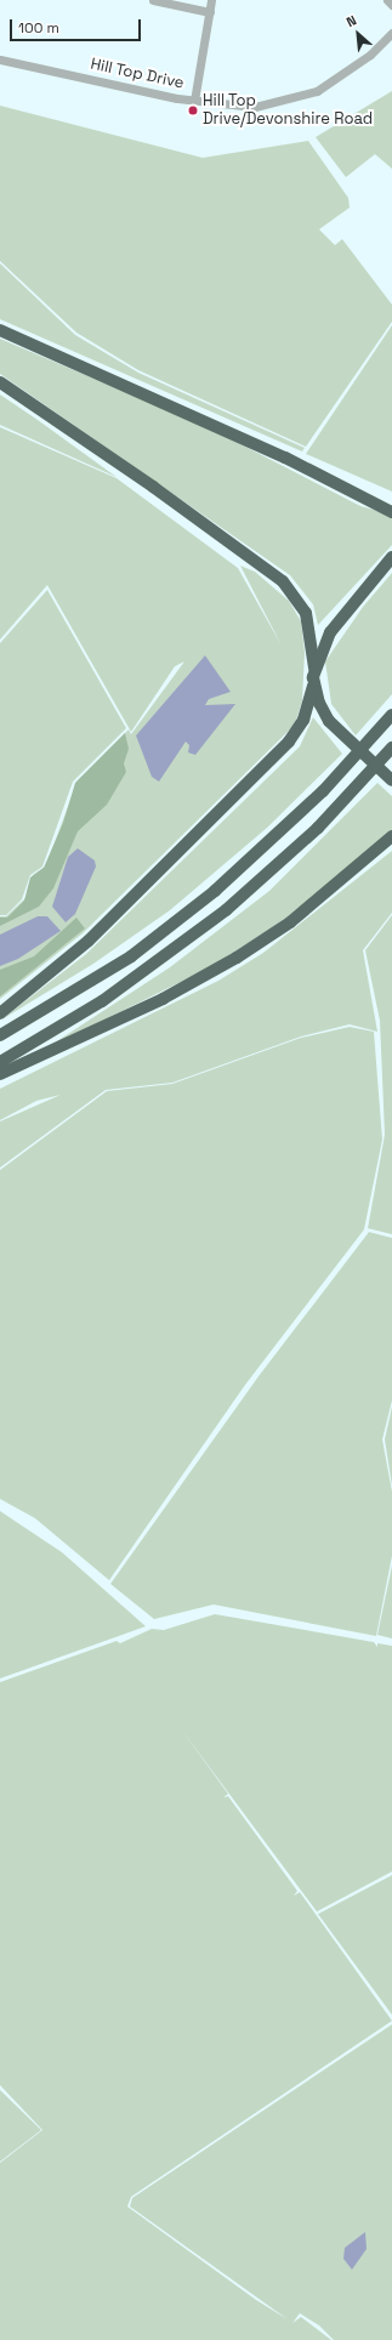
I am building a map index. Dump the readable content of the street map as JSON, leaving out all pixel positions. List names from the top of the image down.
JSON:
{
  "streets": {
    "street": ["Hill Top Drive"]
  },
  "places": ["Hill Top Drive/Devonshire Road"],
  "scale_bar": "100 m",
  "north": "top left"
}
